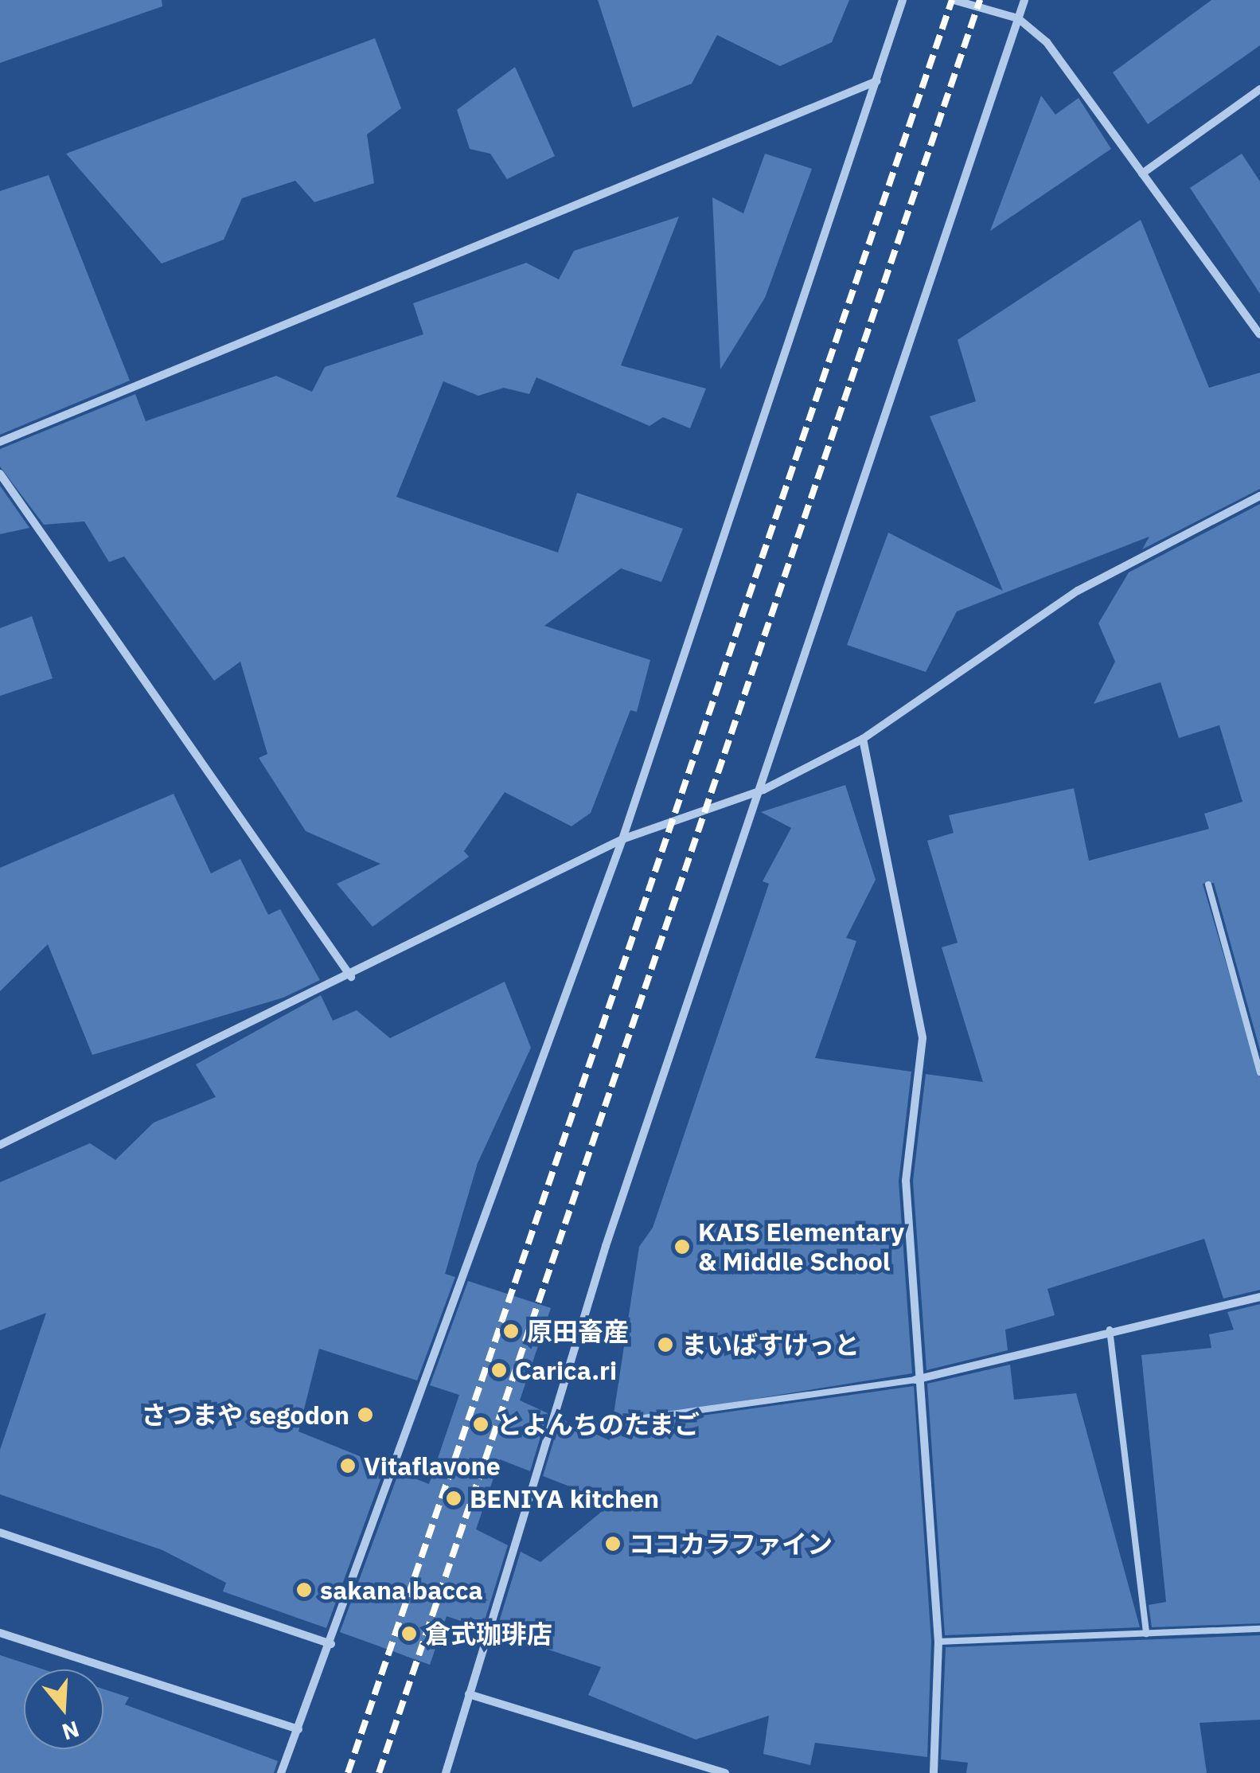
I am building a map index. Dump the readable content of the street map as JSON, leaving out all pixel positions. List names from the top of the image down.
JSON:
{
  "places": [
    "KAIS Elementary & Middle School",
    "原田畜産",
    "まいばすけっと",
    "Carica.ri",
    "さつまや segodon",
    "とよんちのたまご",
    "Vitaflavone",
    "BENIYA kitchen",
    "ココカラファイン",
    "sakana bacca",
    "倉式珈琲店"
  ],
  "north": "bottom"
}
